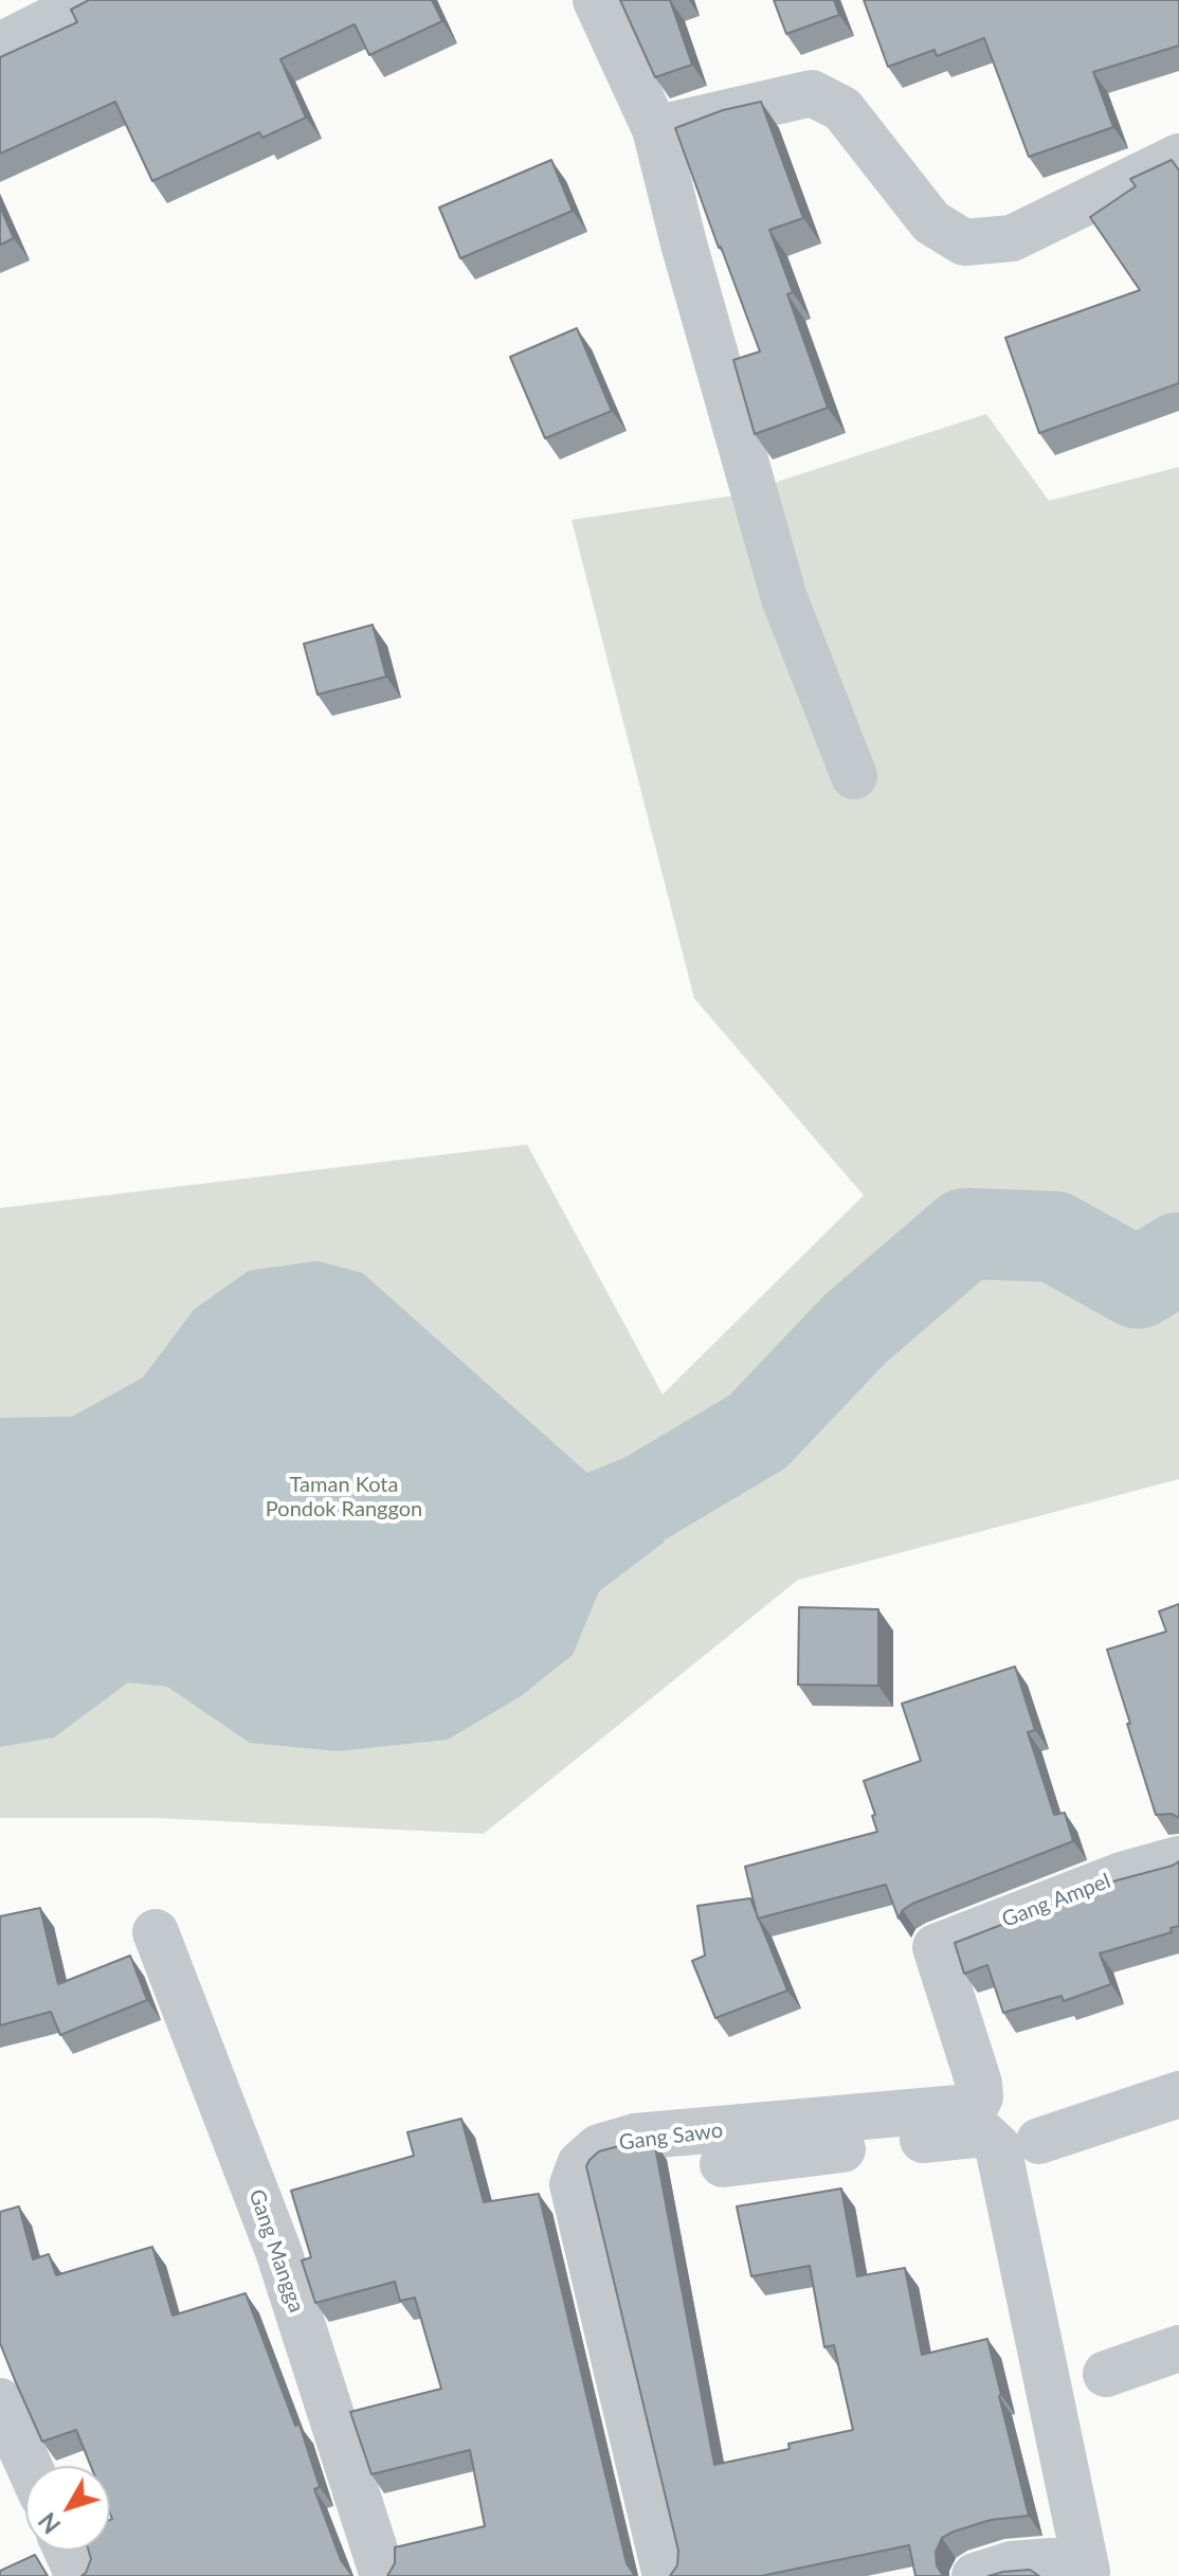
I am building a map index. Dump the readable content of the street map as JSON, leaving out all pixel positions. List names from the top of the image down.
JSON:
{
  "streets": {
    "street": ["Gang Ampel", "Gang Sawo", "Gang Mangga"]
  },
  "crossings": [
    ["Gang Ampel", "Gang Sawo"]
  ],
  "parks": ["Taman Kota Pondok Ranggon"],
  "north": "bottom left"
}
